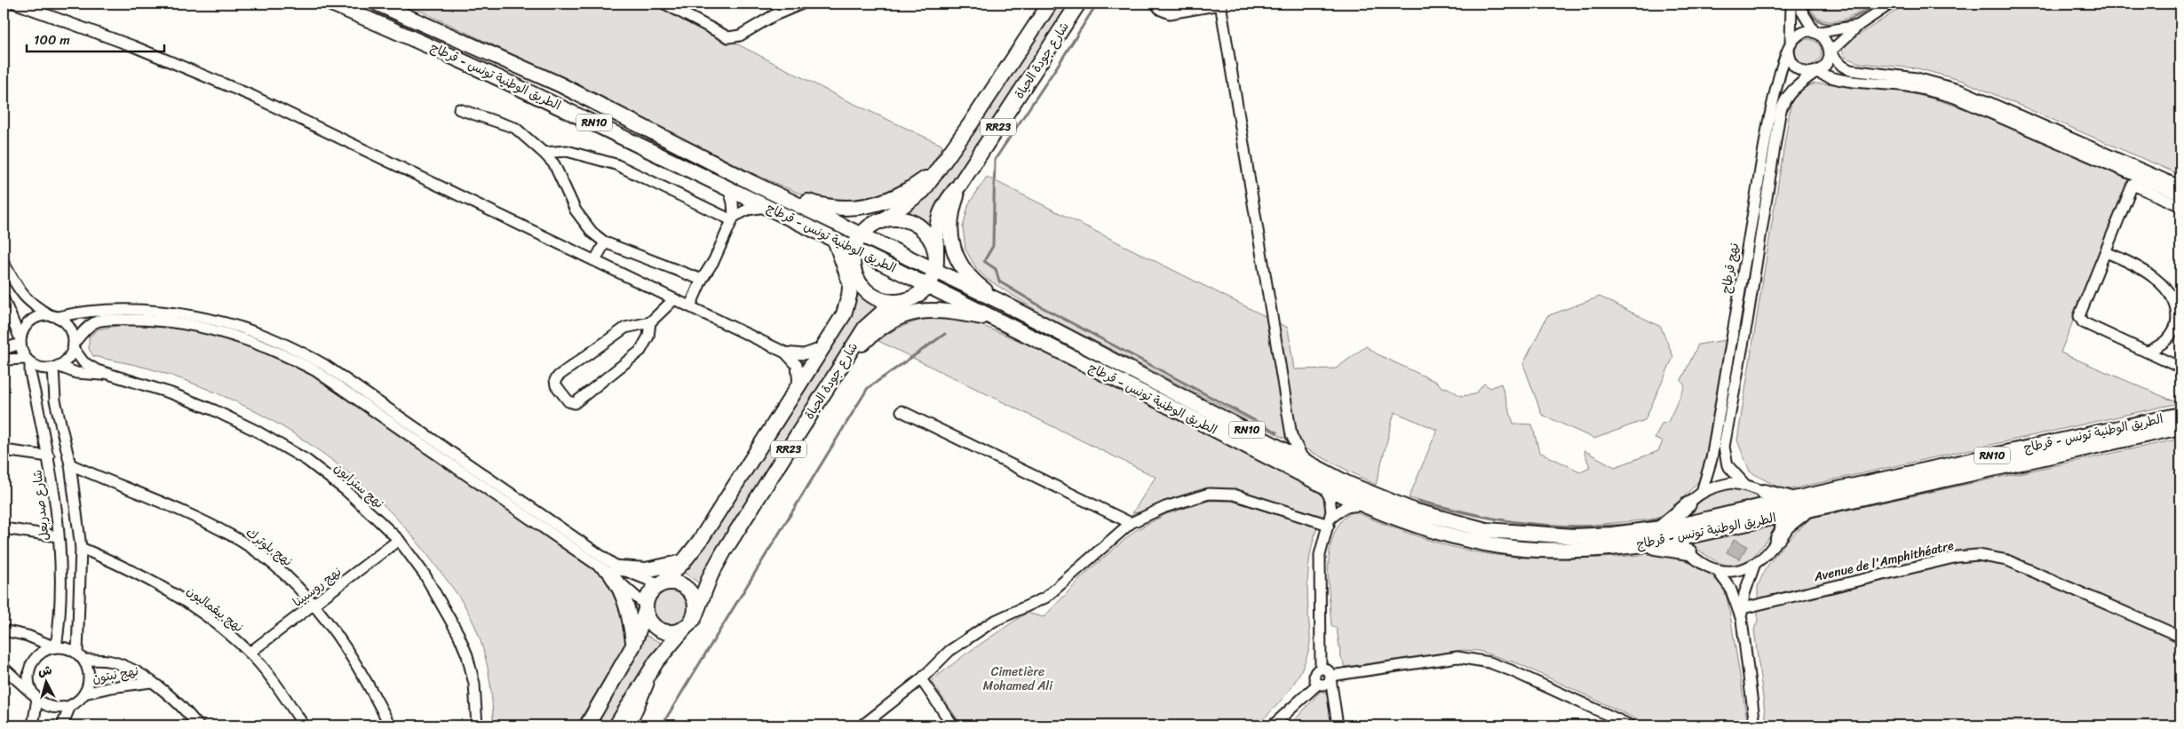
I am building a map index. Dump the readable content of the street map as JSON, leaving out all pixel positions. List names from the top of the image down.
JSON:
{
  "streets": {
    "highway": [
      "شارع جودة الحياة",
      "الطريق الوطنية تونس - قرطاج",
      "RN10",
      "RR23"
    ],
    "street": [
      "نهج قرطاج",
      "نهج سترابون",
      "شارع صدربعل",
      "نهج بلوترك",
      "Avenue de l'Amphithéatre",
      "نهج روسبينا",
      "نهج بيقماليون",
      "نهج نبتون"
    ]
  },
  "crossings": [
    ["شارع جودة الحياة", "الطريق الوطنية تونس - قرطاج"],
    ["نهج سترابون", "شارع صدربعل"],
    ["نهج سترابون", "نهج روسبينا"],
    ["شارع صدربعل", "نهج نبتون"],
    ["نهج بلوترك", "نهج روسبينا"],
    ["نهج روسبينا", "نهج بيقماليون"]
  ],
  "parks": ["Cimetière Mohamed Ali"],
  "scale_bar": "100 m",
  "north": "top"
}
